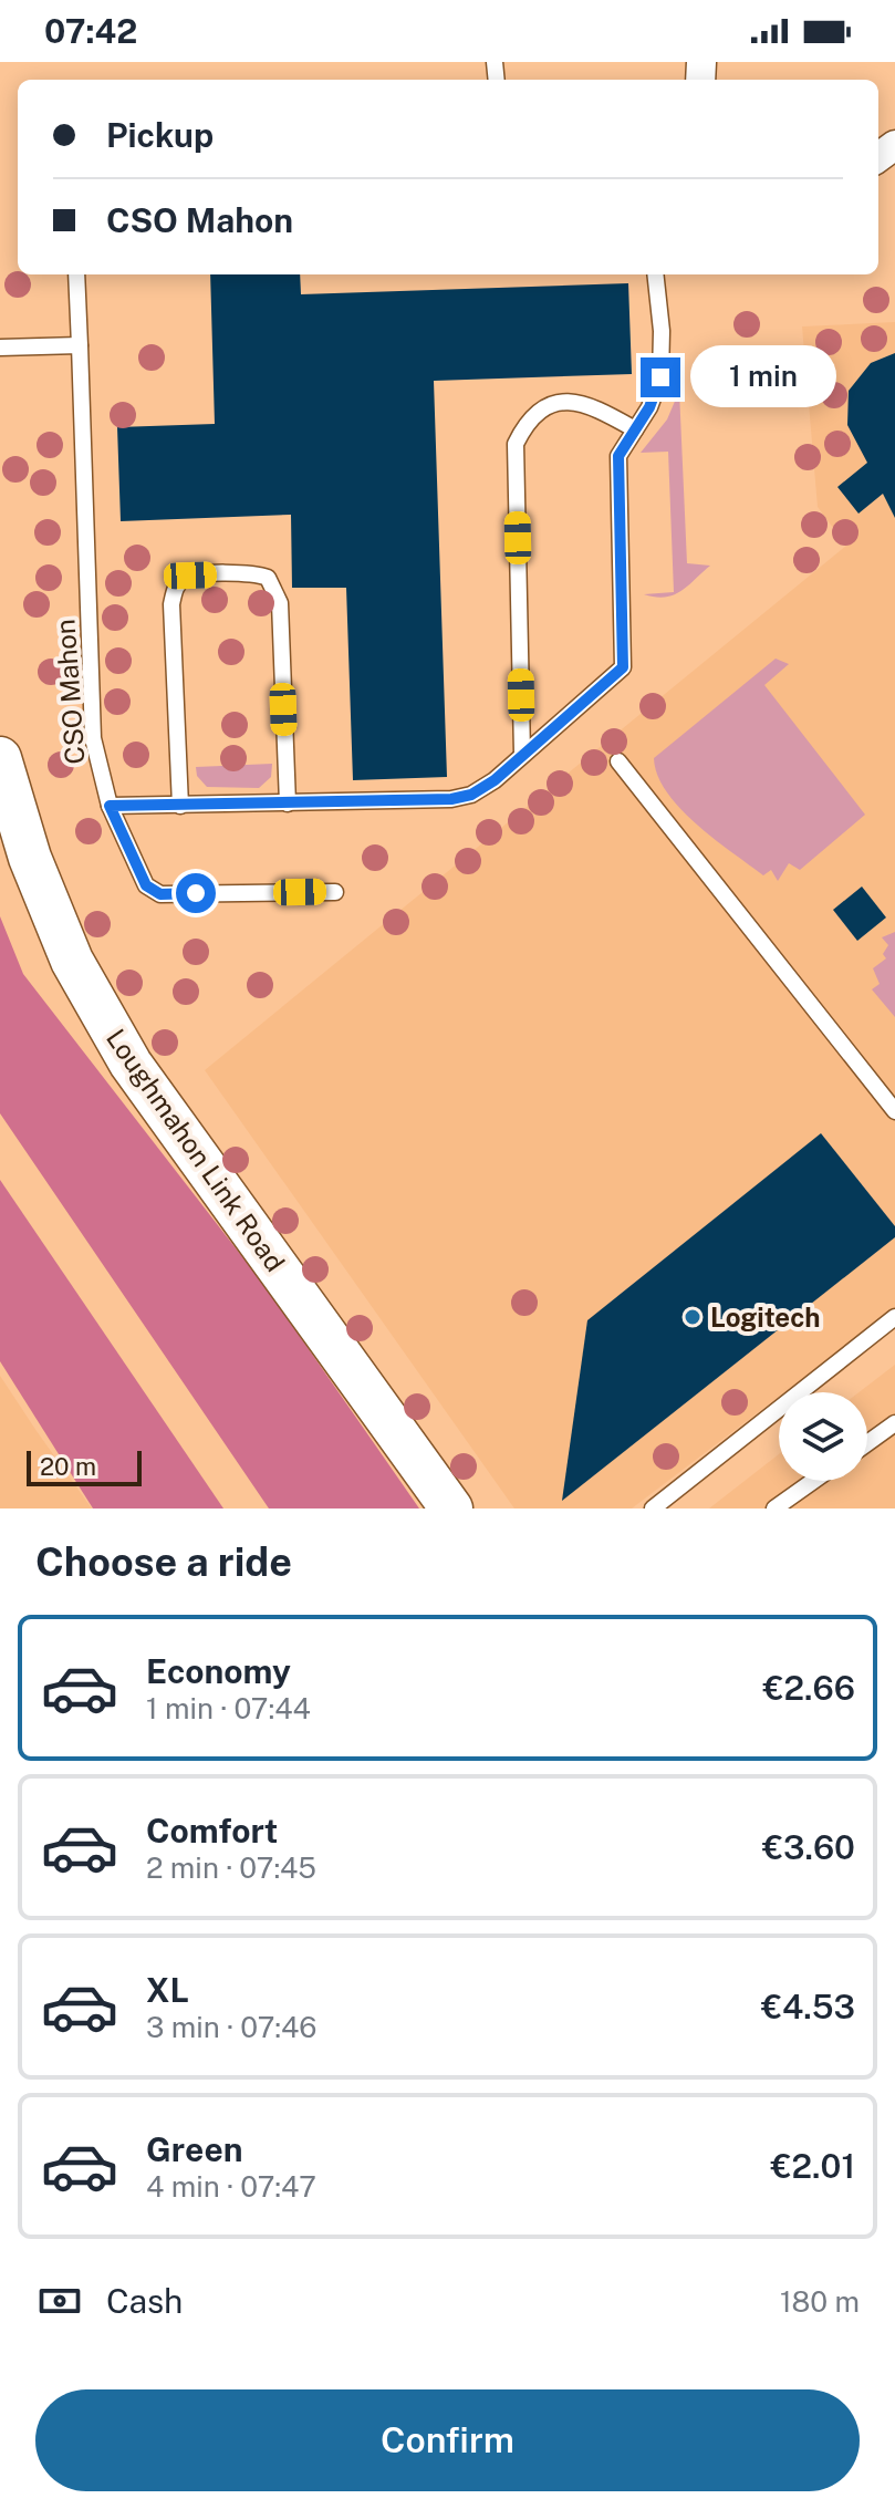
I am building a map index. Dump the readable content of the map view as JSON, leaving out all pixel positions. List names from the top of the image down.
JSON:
{
  "streets": {
    "main road": ["Loughmahon Link Road"],
    "lane": ["CSO Mahon"]
  },
  "places": ["Logitech"],
  "scale_bar": "20 m",
  "page": {
    "status": "07:42",
    "banner": ["Pickup", "CSO Mahon"],
    "bubble": "1 min",
    "scale": "20 m",
    "heading": "Choose a ride",
    "list": [
      {
        "name": "Economy",
        "note": "1 min · 07:44",
        "value": "€2.66"
      },
      {
        "name": "Comfort",
        "note": "2 min · 07:45",
        "value": "€3.60"
      },
      {
        "name": "XL",
        "note": "3 min · 07:46",
        "value": "€4.53"
      },
      {
        "name": "Green",
        "note": "4 min · 07:47",
        "value": "€2.01"
      }
    ],
    "pay": ["Cash", "180 m"],
    "buttons": "Confirm"
  }
}
